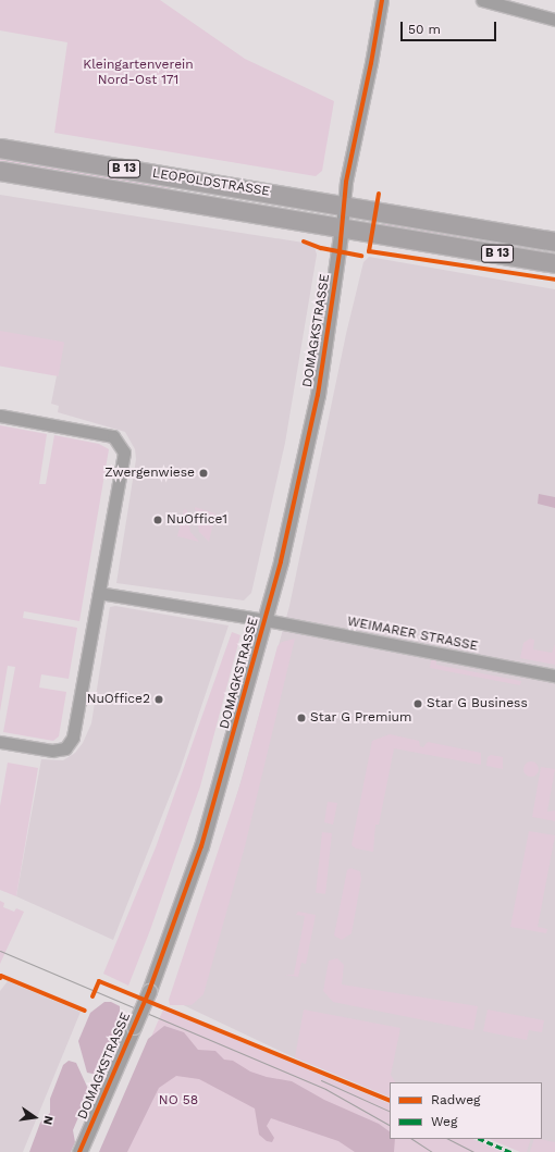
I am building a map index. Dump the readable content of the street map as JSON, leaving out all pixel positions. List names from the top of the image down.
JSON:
{
  "streets": {
    "main road": ["B 13", "LEOPOLDSTRASSE"],
    "street": ["DOMAGKSTRASSE", "WEIMARER STRASSE"]
  },
  "crossings": [
    ["B 13", "LEOPOLDSTRASSE"],
    ["B 13", "DOMAGKSTRASSE"],
    ["LEOPOLDSTRASSE", "DOMAGKSTRASSE"],
    ["DOMAGKSTRASSE", "WEIMARER STRASSE"]
  ],
  "parks": ["Kleingartenverein Nord-Ost 171", "NO 58"],
  "places": [
    "Zwergenwiese",
    "NuOffice1",
    "NuOffice2",
    "Star G Business",
    "Star G Premium"
  ],
  "legend": ["Radweg", "Weg"],
  "scale_bar": "50 m",
  "north": "right"
}
